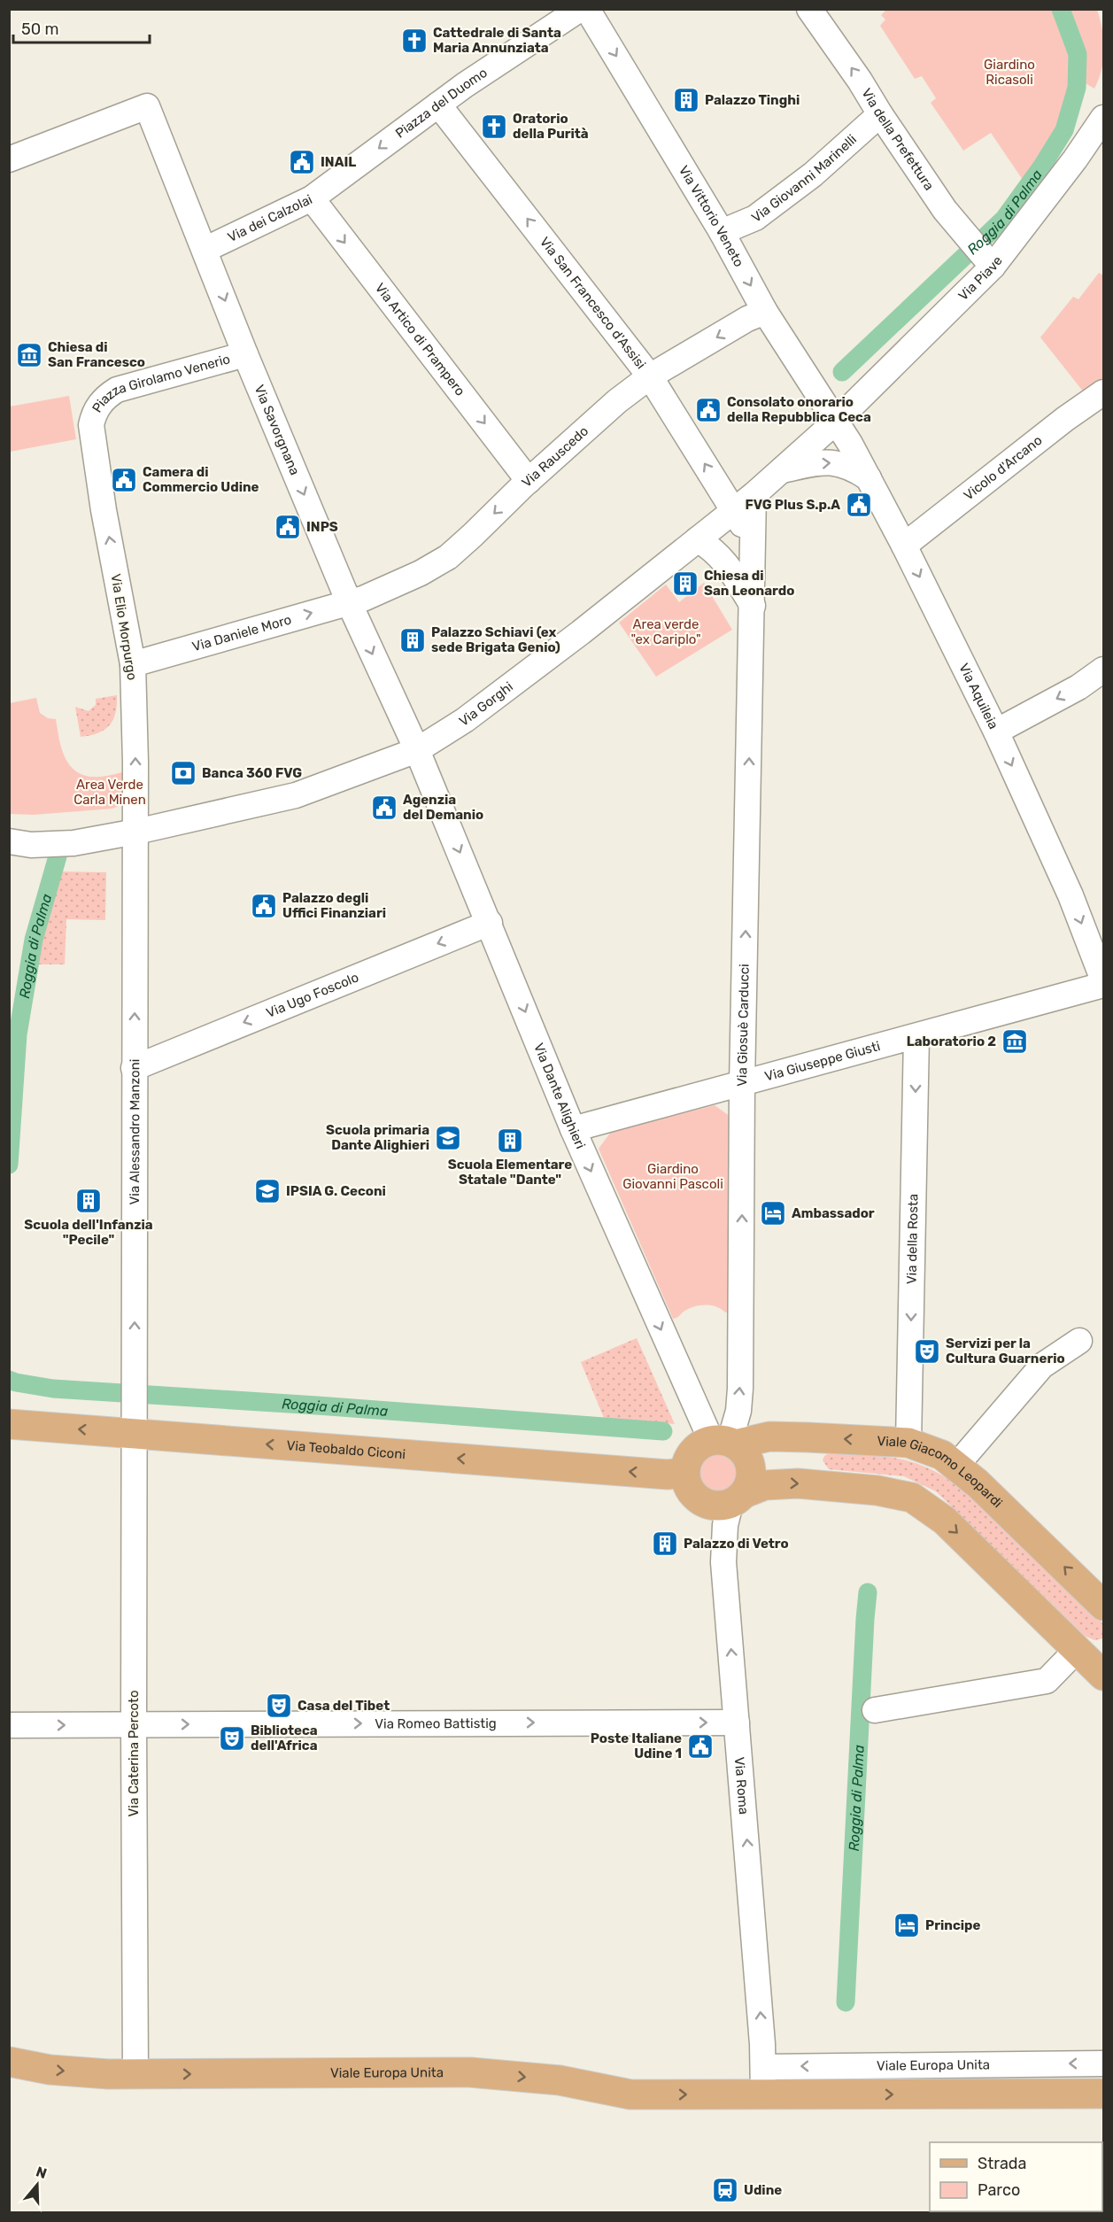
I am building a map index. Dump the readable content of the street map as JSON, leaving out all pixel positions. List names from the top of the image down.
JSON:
{
  "streets": {
    "main road": ["Via Teobaldo Ciconi", "Viale Giacomo Leopardi", "Viale Europa Unita"],
    "street": [
      "Piazza del Duomo",
      "Via della Prefettura",
      "Via Giovanni Marinelli",
      "Via Vittorio Veneto",
      "Via dei Calzolai",
      "Via Piave",
      "Via San Francesco d'Assisi",
      "Via Artico di Prampero",
      "Piazza Girolamo Venerio",
      "Via Savorgnana",
      "Via Rauscedo",
      "Vicolo d'Arcano",
      "Via Elio Morpurgo",
      "Via Daniele Moro",
      "Via Aquileia",
      "Via Gorghi",
      "Via Ugo Foscolo",
      "Via Giosuè Carducci",
      "Via Giuseppe Giusti",
      "Via Dante Alighieri",
      "Via Alessandro Manzoni",
      "Via della Rosta",
      "Via Romeo Battistig",
      "Via Caterina Percoto",
      "Via Roma"
    ]
  },
  "crossings": [
    ["Piazza del Duomo", "Via dei Calzolai"],
    ["Piazza del Duomo", "Via San Francesco d'Assisi"],
    ["Via della Prefettura", "Via Giovanni Marinelli"],
    ["Via della Prefettura", "Via Piave"],
    ["Via Giovanni Marinelli", "Via Vittorio Veneto"],
    ["Via Vittorio Veneto", "Via Piave"],
    ["Via Vittorio Veneto", "Via Rauscedo"],
    ["Via Vittorio Veneto", "Via Aquileia"],
    ["Via Vittorio Veneto", "Via Gorghi"],
    ["Via dei Calzolai", "Via Artico di Prampero"],
    ["Via dei Calzolai", "Via Savorgnana"],
    ["Via Piave", "Via Aquileia"],
    ["Via Piave", "Via Gorghi"],
    ["Via San Francesco d'Assisi", "Via Rauscedo"],
    ["Via San Francesco d'Assisi", "Via Gorghi"],
    ["Via Artico di Prampero", "Via Rauscedo"],
    ["Piazza Girolamo Venerio", "Via Savorgnana"],
    ["Piazza Girolamo Venerio", "Via Elio Morpurgo"],
    ["Via Savorgnana", "Via Rauscedo"],
    ["Via Savorgnana", "Via Daniele Moro"],
    ["Via Savorgnana", "Via Gorghi"],
    ["Via Savorgnana", "Via Dante Alighieri"],
    ["Via Rauscedo", "Via Daniele Moro"],
    ["Vicolo d'Arcano", "Via Aquileia"],
    ["Via Elio Morpurgo", "Via Daniele Moro"],
    ["Via Elio Morpurgo", "Via Gorghi"],
    ["Via Elio Morpurgo", "Via Alessandro Manzoni"],
    ["Via Aquileia", "Via Gorghi"],
    ["Via Gorghi", "Via Giosuè Carducci"],
    ["Via Gorghi", "Via Dante Alighieri"],
    ["Via Gorghi", "Via Alessandro Manzoni"],
    ["Via Ugo Foscolo", "Via Dante Alighieri"],
    ["Via Ugo Foscolo", "Via Alessandro Manzoni"],
    ["Via Giosuè Carducci", "Via Giuseppe Giusti"],
    ["Via Giosuè Carducci", "Via Dante Alighieri"],
    ["Via Giosuè Carducci", "Via Teobaldo Ciconi"],
    ["Via Giosuè Carducci", "Viale Giacomo Leopardi"],
    ["Via Giosuè Carducci", "Via Roma"],
    ["Via Giuseppe Giusti", "Via Dante Alighieri"],
    ["Via Giuseppe Giusti", "Via della Rosta"],
    ["Via Dante Alighieri", "Via Teobaldo Ciconi"],
    ["Via Dante Alighieri", "Viale Giacomo Leopardi"],
    ["Via Dante Alighieri", "Via Roma"],
    ["Via Alessandro Manzoni", "Via Teobaldo Ciconi"],
    ["Via Alessandro Manzoni", "Via Caterina Percoto"],
    ["Via della Rosta", "Viale Giacomo Leopardi"],
    ["Via Teobaldo Ciconi", "Viale Giacomo Leopardi"],
    ["Via Teobaldo Ciconi", "Via Caterina Percoto"],
    ["Via Teobaldo Ciconi", "Via Roma"],
    ["Viale Giacomo Leopardi", "Via Roma"],
    ["Via Romeo Battistig", "Via Caterina Percoto"],
    ["Via Romeo Battistig", "Via Roma"],
    ["Via Caterina Percoto", "Viale Europa Unita"],
    ["Via Roma", "Viale Europa Unita"]
  ],
  "one_way": [
    "Piazza del Duomo",
    "Via della Prefettura",
    "Via Vittorio Veneto",
    "Via San Francesco d'Assisi",
    "Via Artico di Prampero",
    "Via Savorgnana",
    "Via Rauscedo",
    "Via Elio Morpurgo",
    "Via Daniele Moro",
    "Via Aquileia",
    "Via Ugo Foscolo",
    "Via Giosuè Carducci",
    "Via Dante Alighieri",
    "Via Alessandro Manzoni",
    "Via della Rosta",
    "Via Teobaldo Ciconi",
    "Via Romeo Battistig",
    "Via Roma"
  ],
  "water": ["Roggia di Palma"],
  "parks": [
    "Giardino Ricasoli",
    "Area verde \"ex Cariplo\"",
    "Area Verde Carla Minen",
    "Giardino Giovanni Pascoli"
  ],
  "places": {
    "church": ["Cattedrale di Santa Maria Annunziata", "Oratorio della Purità"],
    "building": [
      "Palazzo Tinghi",
      "Chiesa di San Leonardo",
      "Palazzo Schiavi (ex sede Brigata Genio)",
      "Scuola Elementare Statale \"Dante\"",
      "Scuola dell'Infanzia \"Pecile\"",
      "Palazzo di Vetro"
    ],
    "public building": [
      "INAIL",
      "Consolato onorario della Repubblica Ceca",
      "Camera di Commercio Udine",
      "FVG Plus S.p.A",
      "INPS",
      "Agenzia del Demanio",
      "Palazzo degli Uffici Finanziari",
      "Poste Italiane Udine 1"
    ],
    "museum": ["Chiesa di San Francesco", "Laboratorio 2"],
    "bank": ["Banca 360 FVG"],
    "school or university": ["Scuola primaria Dante Alighieri", "IPSIA G. Ceconi"],
    "hotel": ["Ambassador", "Principe"],
    "theatre": ["Servizi per la Cultura Guarnerio", "Casa del Tibet", "Biblioteca dell'Africa"],
    "station": ["Udine"]
  },
  "legend": ["Strada", "Parco"],
  "scale_bar": "50 m",
  "north": "top"
}
